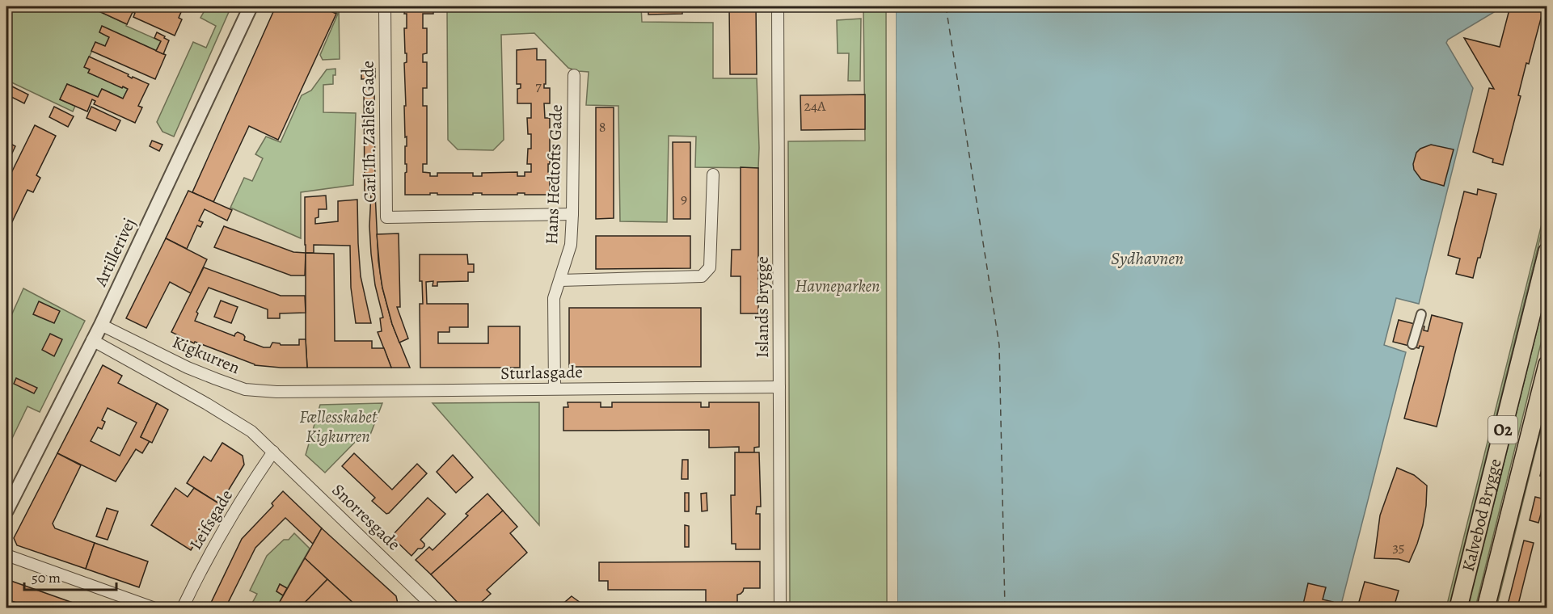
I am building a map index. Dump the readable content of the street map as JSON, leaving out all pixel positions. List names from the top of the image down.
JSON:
{
  "streets": {
    "main road": ["O2", "Kalvebod Brygge"],
    "street": [
      "Carl Th. Zahles Gade",
      "Hans Hedtofts Gade",
      "Artillerivej",
      "Islands Brygge",
      "Kigkurren",
      "Sturlasgade",
      "Snorresgade",
      "Leifsgade"
    ]
  },
  "crossings": [
    ["Carl Th. Zahles Gade", "Hans Hedtofts Gade"],
    ["Hans Hedtofts Gade", "Sturlasgade"],
    ["Artillerivej", "Kigkurren"],
    ["Islands Brygge", "Sturlasgade"],
    ["Kigkurren", "Sturlasgade"],
    ["Snorresgade", "Leifsgade"]
  ],
  "water": ["Sydhavnen"],
  "parks": ["Havneparken", "Fællesskabet Kigkurren"],
  "house_numbers": [
    "7",
    "24A",
    "8",
    "9",
    "35"
  ],
  "scale_bar": "50 m"
}
